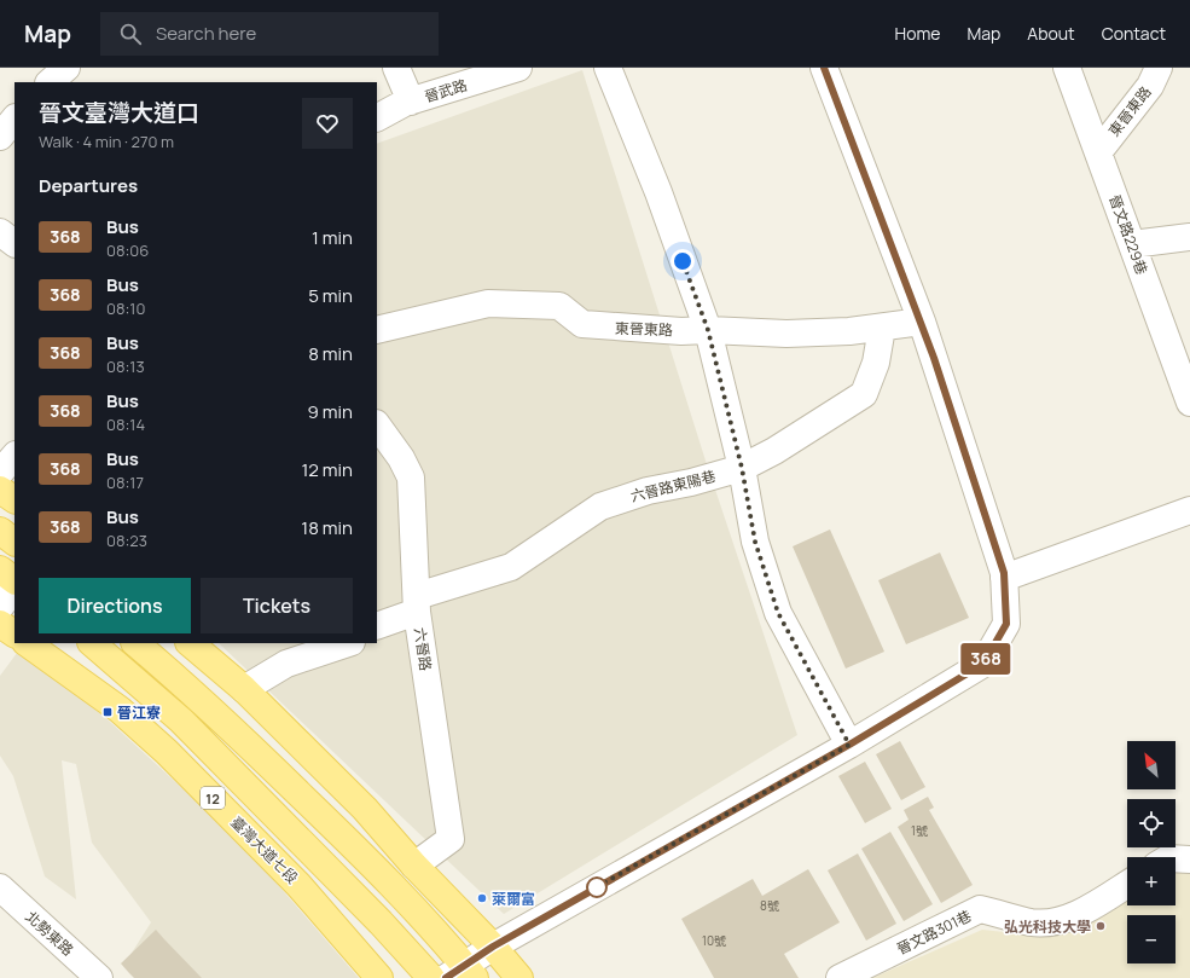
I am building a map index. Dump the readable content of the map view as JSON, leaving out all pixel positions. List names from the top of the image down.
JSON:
{
  "streets": {
    "main road": ["12", "臺灣大道七段"],
    "street": [
      "晉武路",
      "東晉東路",
      "晉文路229巷",
      "六晉路東陽巷",
      "六晉路",
      "晉文路301巷",
      "北勢東路"
    ]
  },
  "crossings": [
    ["東晉東路", "晉文路229巷"],
    ["東晉東路", "六晉路東陽巷"],
    ["六晉路東陽巷", "六晉路"]
  ],
  "places": {
    "transit": ["晉江寮"],
    "other": ["萊爾富", "弘光科技大學"]
  },
  "lines": ["bus line 368"],
  "house_numbers": ["1號", "8號", "10號"],
  "north": "top left",
  "page": {
    "header": "Map",
    "search": "Search here",
    "nav": [
      "Home",
      "Map",
      "About",
      "Contact"
    ],
    "on_map": "368",
    "heading": [
      ["晉文臺灣大道口", "Walk · 4 min · 270 m"],
      "Departures"
    ],
    "list": [
      {
        "mark": "368",
        "name": "Bus",
        "note": "08:06",
        "value": "1 min"
      },
      {
        "mark": "368",
        "name": "Bus",
        "note": "08:10",
        "value": "5 min"
      },
      {
        "mark": "368",
        "name": "Bus",
        "note": "08:13",
        "value": "8 min"
      },
      {
        "mark": "368",
        "name": "Bus",
        "note": "08:14",
        "value": "9 min"
      },
      {
        "mark": "368",
        "name": "Bus",
        "note": "08:17",
        "value": "12 min"
      },
      {
        "mark": "368",
        "name": "Bus",
        "note": "08:23",
        "value": "18 min"
      }
    ],
    "buttons": ["Directions", "Tickets"],
    "map_buttons": ["+", "−"]
  }
}
